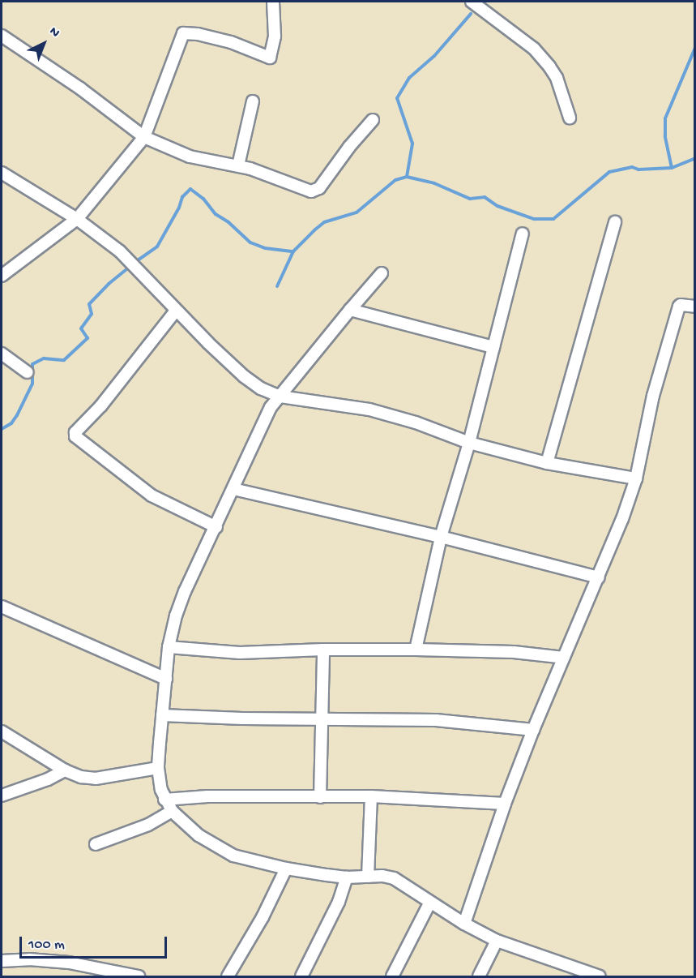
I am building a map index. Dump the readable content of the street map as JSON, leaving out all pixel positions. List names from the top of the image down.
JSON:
{
  "scale_bar": "100 m",
  "north": "top right"
}
